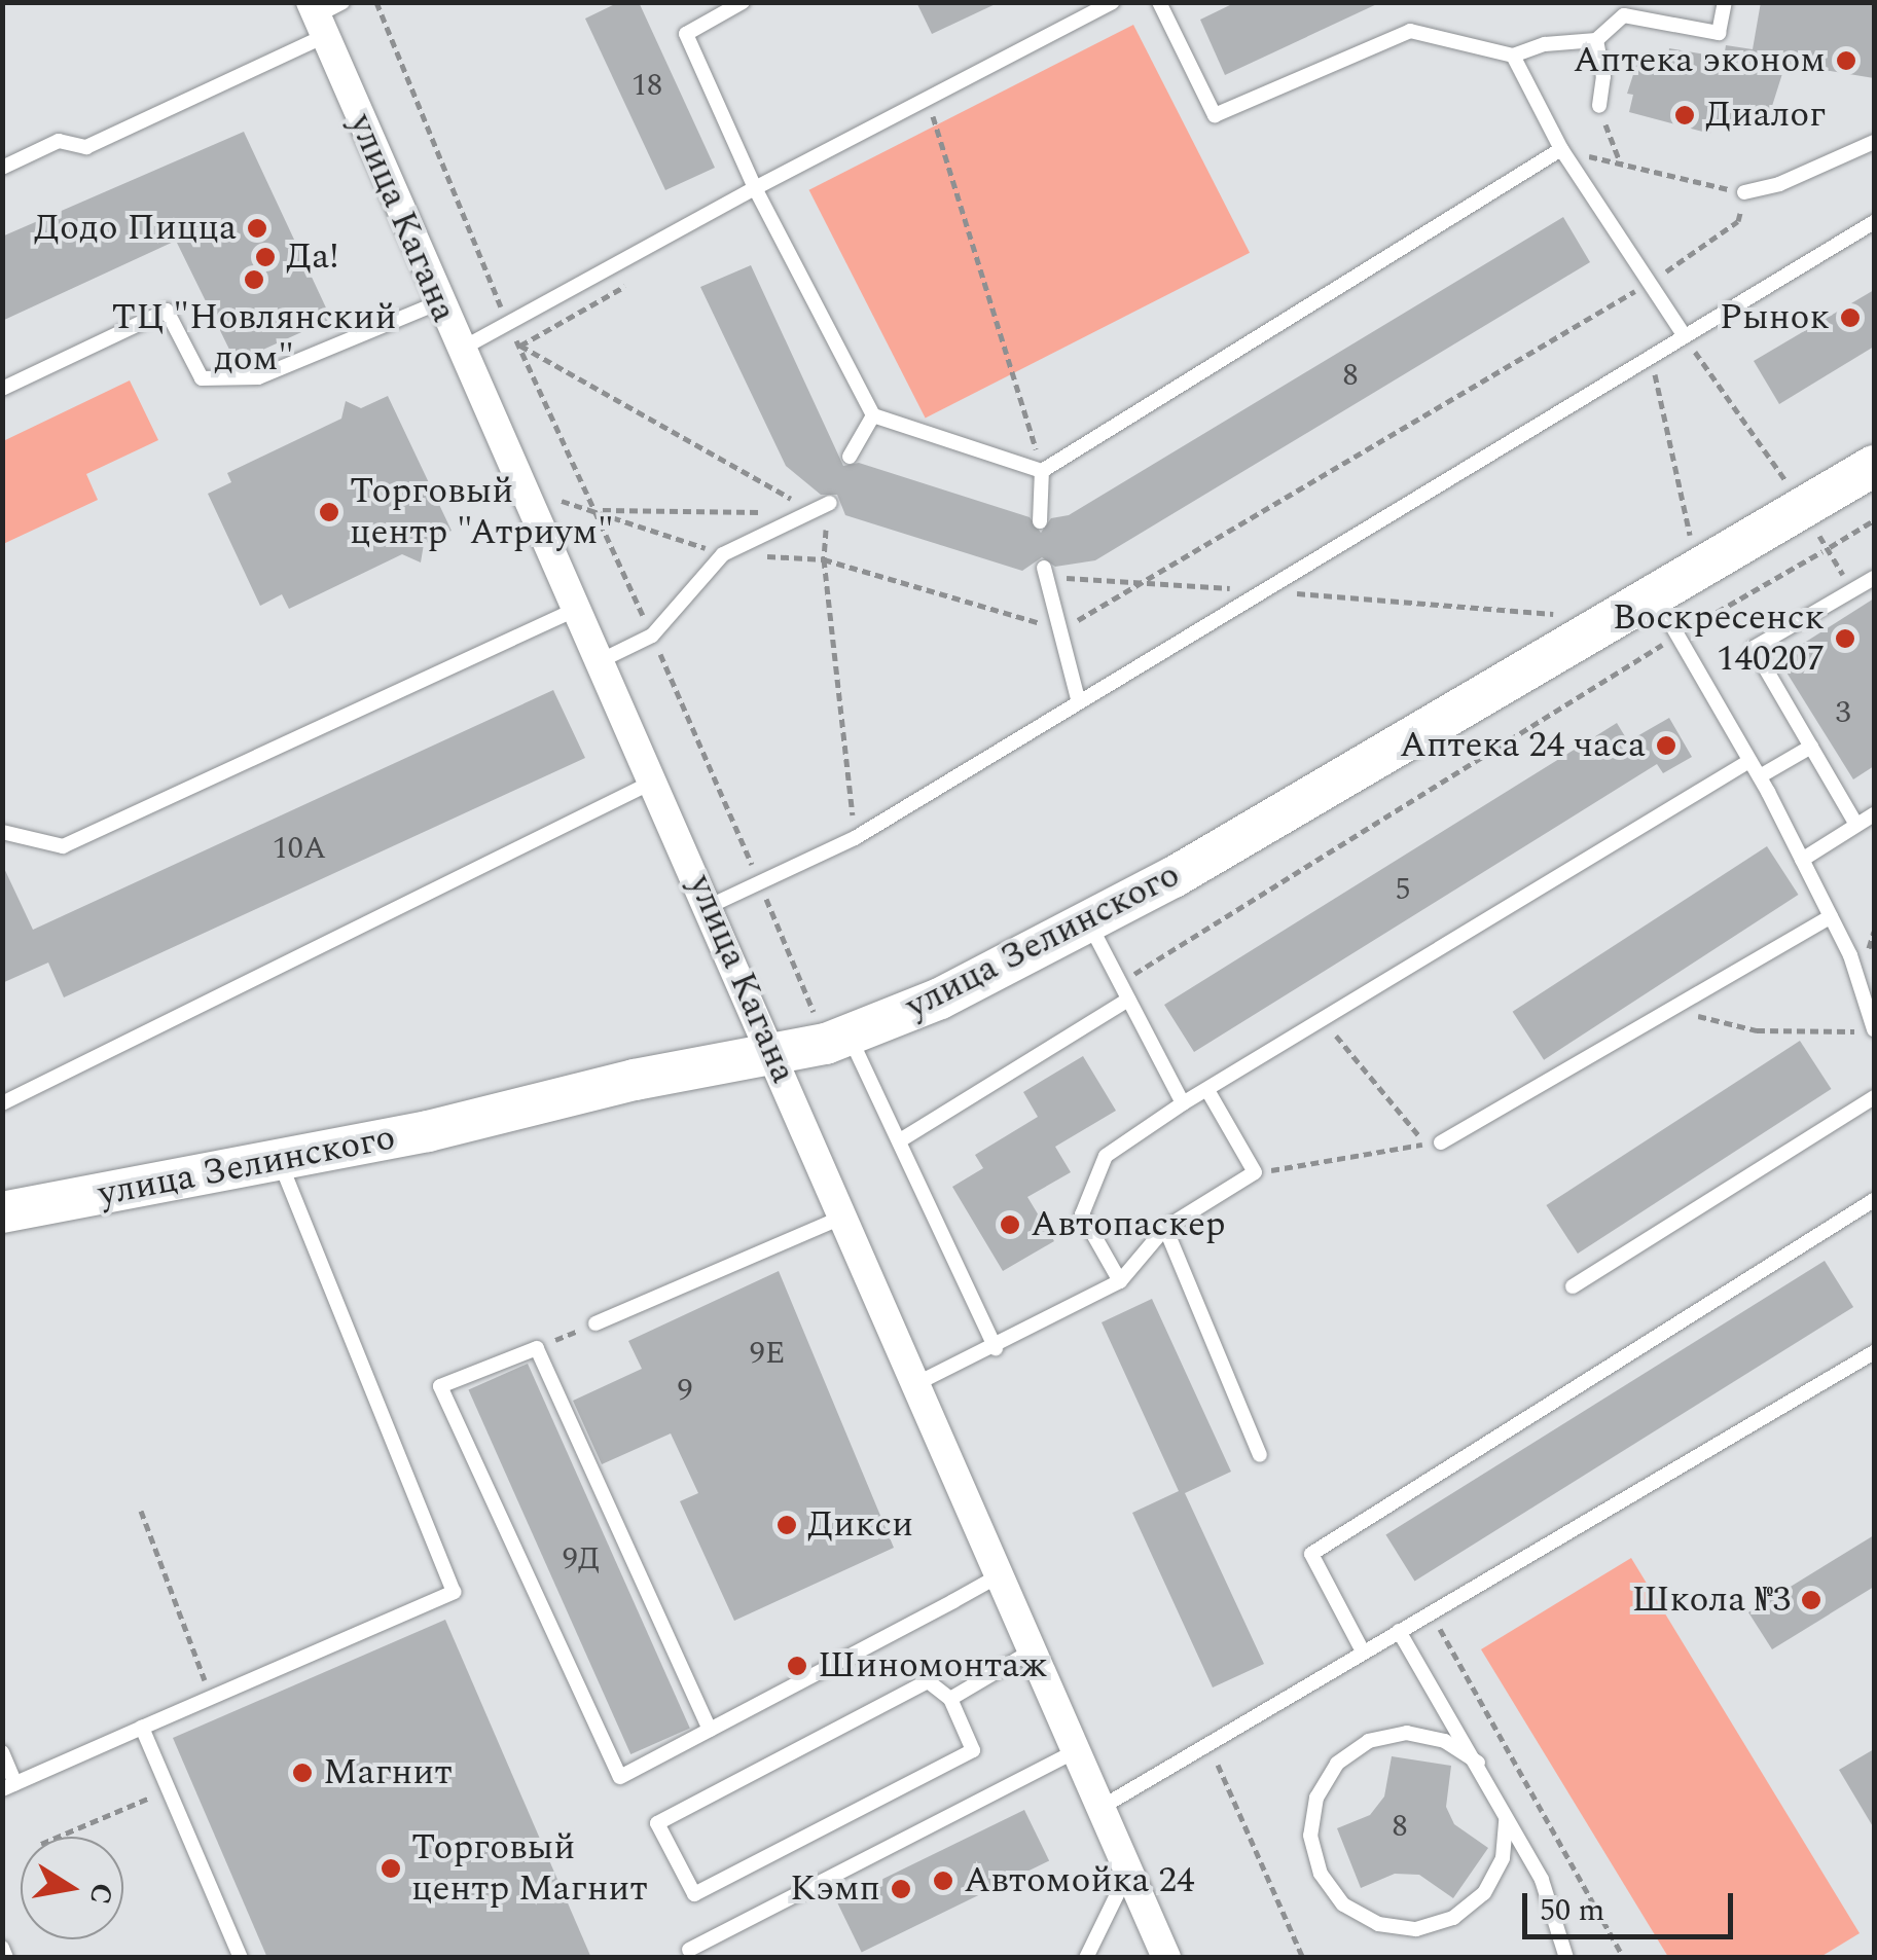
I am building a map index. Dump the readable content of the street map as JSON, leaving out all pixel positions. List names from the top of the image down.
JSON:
{
  "streets": {
    "street": ["улица Кагана", "улица Зелинского"]
  },
  "crossings": [
    ["улица Кагана", "улица Зелинского"]
  ],
  "places": [
    "Аптека эконом",
    "Диалог",
    "Додо Пицца",
    "Да!",
    "ТЦ \"Новлянский дом\"",
    "Рынок",
    "Торговый центр \"Атриум\"",
    "Воскресенск 140207",
    "Аптека 24 часа",
    "Автопаскер",
    "Дикси",
    "Школа №3",
    "Шиномонтаж",
    "Магнит",
    "Торговый центр Магнит",
    "Автомойка 24",
    "Кэмп"
  ],
  "house_numbers": [
    "18",
    "8",
    "3",
    "10А",
    "5",
    "9Е",
    "9",
    "9Д",
    "8"
  ],
  "scale_bar": "50 m",
  "north": "right"
}
